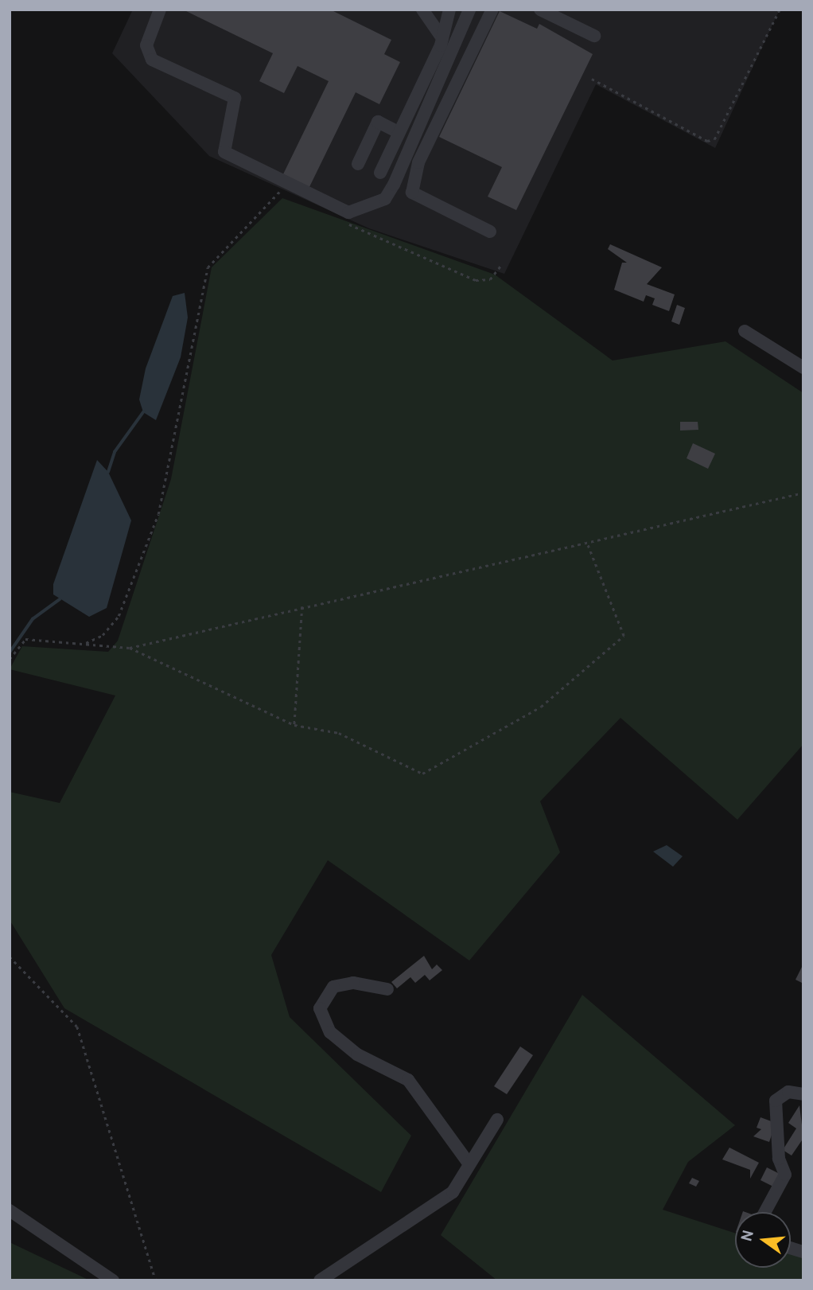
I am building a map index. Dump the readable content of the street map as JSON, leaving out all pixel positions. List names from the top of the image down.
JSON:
{
  "north": "left"
}
